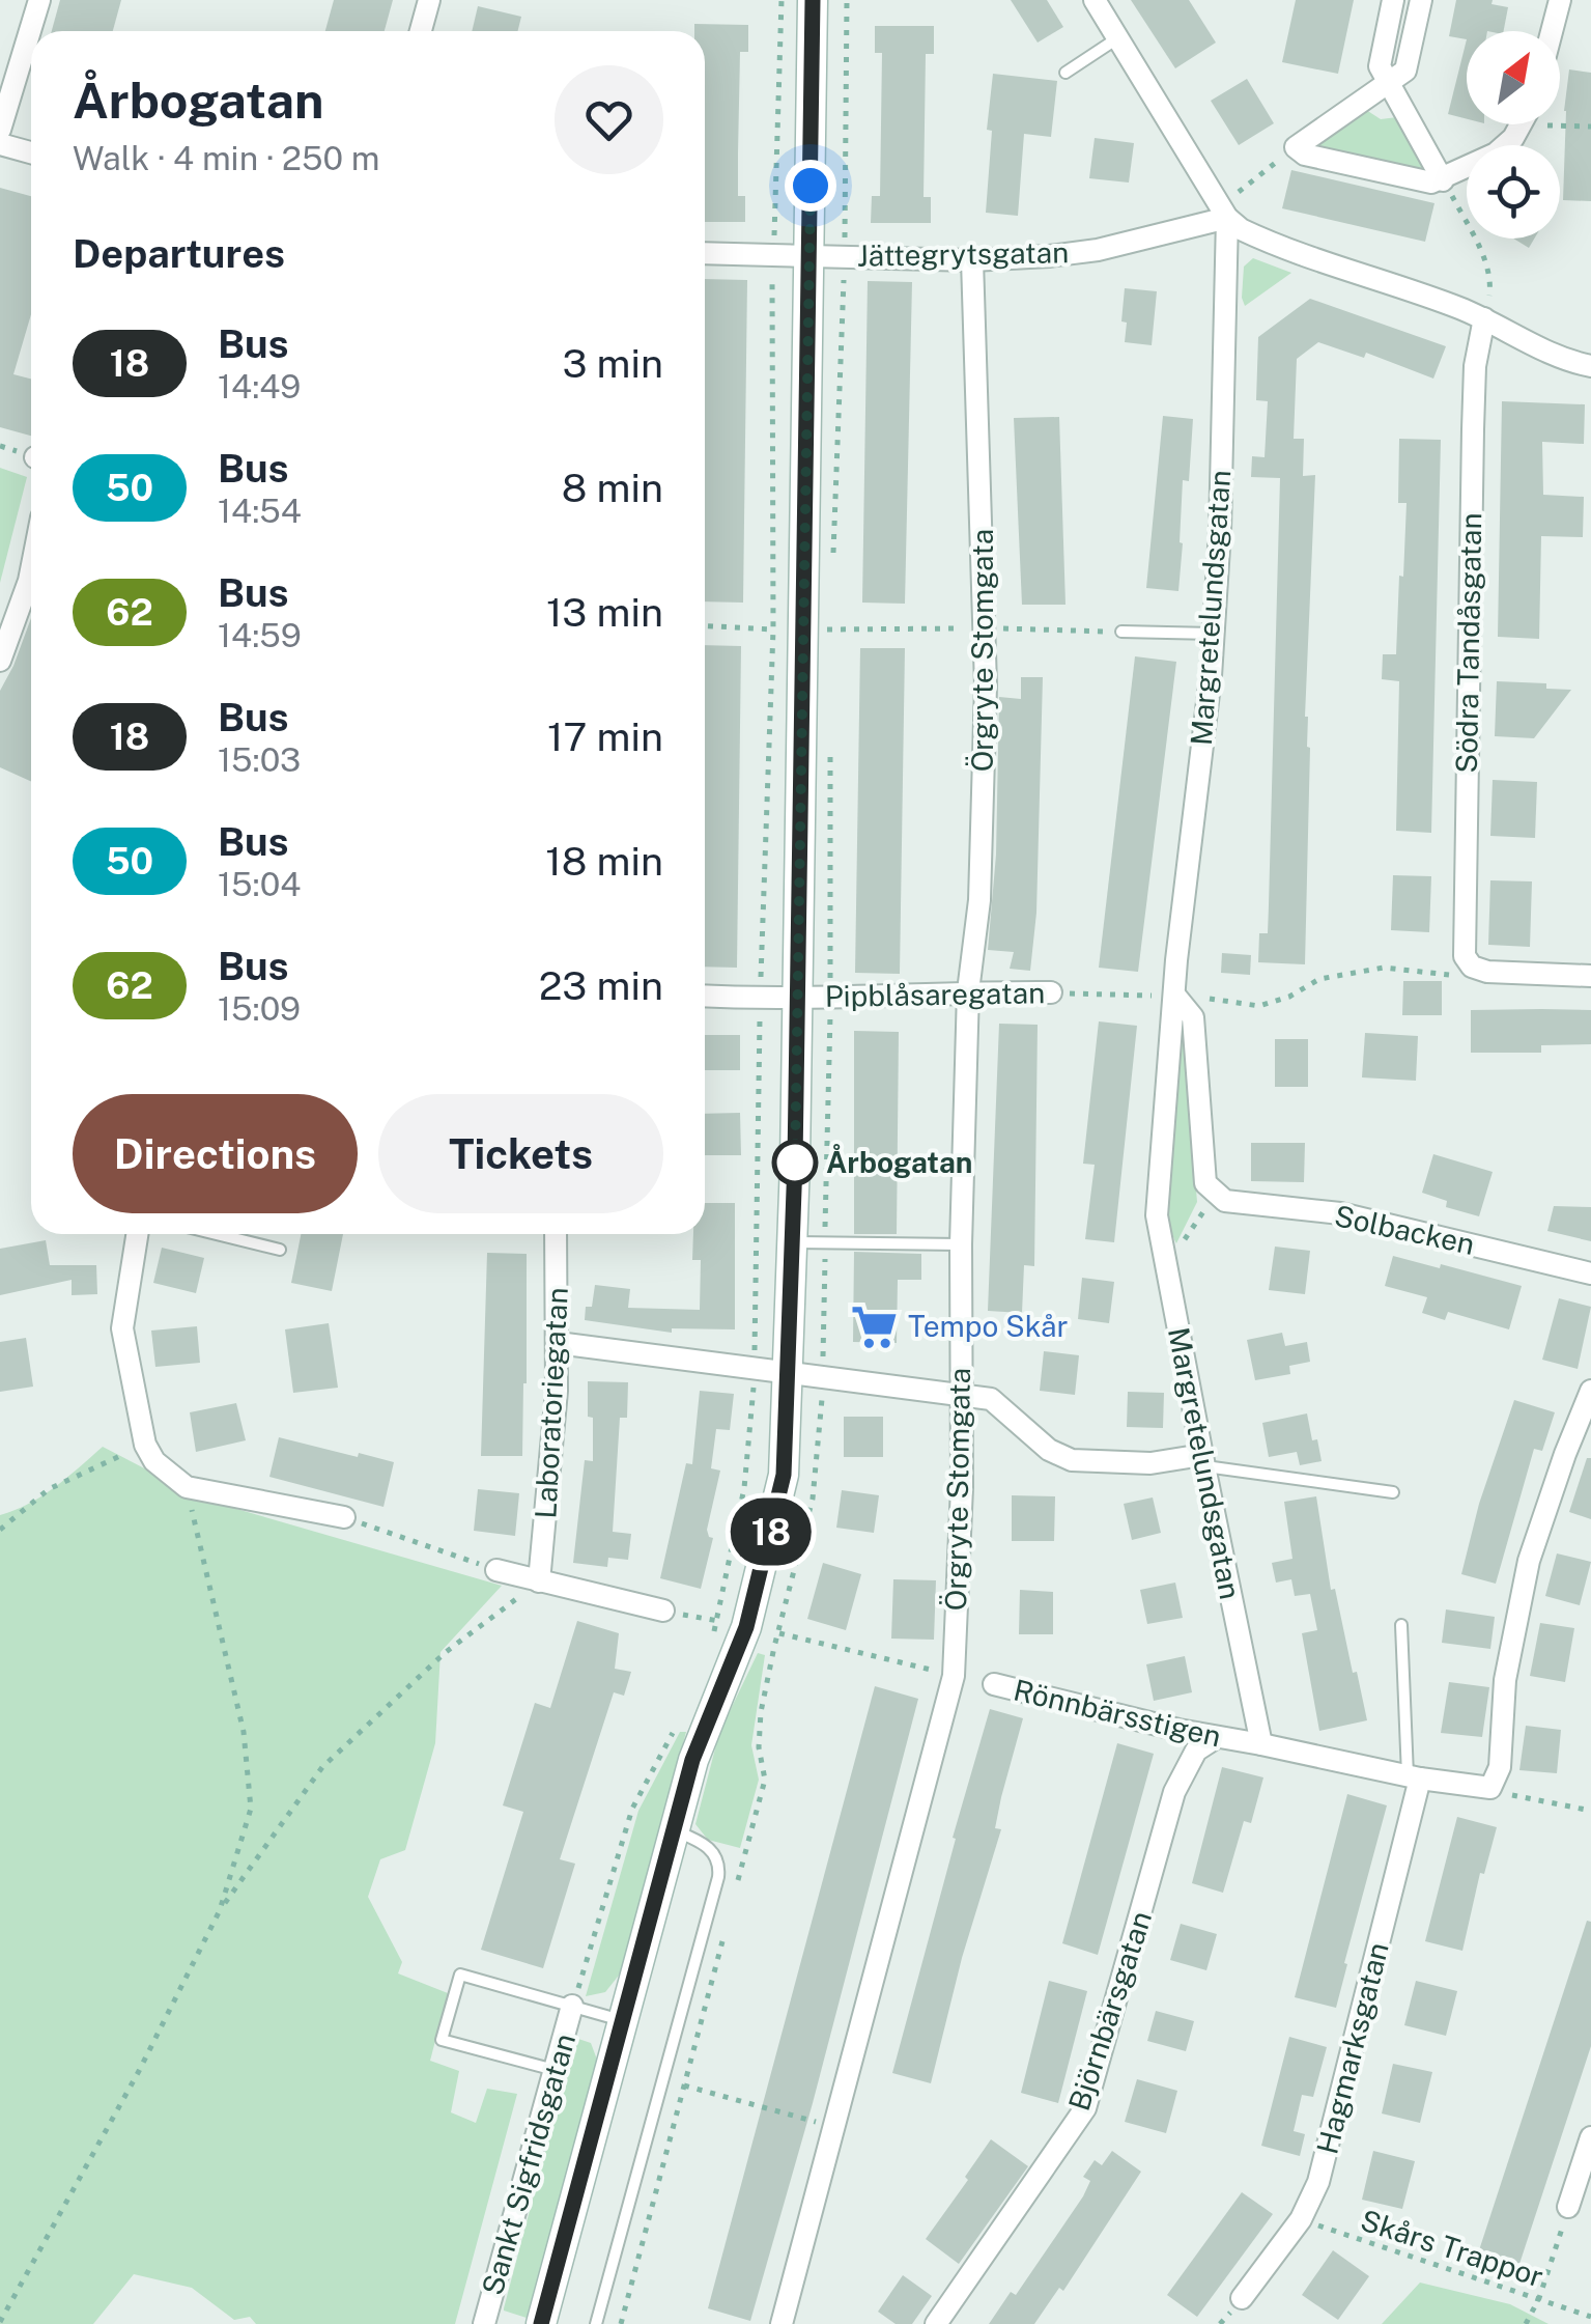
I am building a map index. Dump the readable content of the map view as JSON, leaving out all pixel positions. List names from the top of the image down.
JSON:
{
  "streets": {
    "street": [
      "Jättegrytsgatan",
      "Margretelundsgatan",
      "Södra Tandåsgatan",
      "Örgryte Stomgata",
      "Pipblåsaregatan",
      "Solbacken",
      "Laboratoriegatan",
      "Rönnbärsstigen",
      "Björnbärsgatan",
      "Hagmarksgatan",
      "Sankt Sigfridsgatan"
    ],
    "path": ["Skårs Trappor"]
  },
  "crossings": [
    ["Jättegrytsgatan", "Margretelundsgatan"],
    ["Jättegrytsgatan", "Örgryte Stomgata"],
    ["Jättegrytsgatan", "Sankt Sigfridsgatan"],
    ["Margretelundsgatan", "Pipblåsaregatan"],
    ["Margretelundsgatan", "Rönnbärsstigen"],
    ["Örgryte Stomgata", "Pipblåsaregatan"],
    ["Pipblåsaregatan", "Sankt Sigfridsgatan"],
    ["Rönnbärsstigen", "Björnbärsgatan"],
    ["Rönnbärsstigen", "Hagmarksgatan"],
    ["Hagmarksgatan", "Skårs Trappor"]
  ],
  "places": {
    "other": ["Årbogatan"],
    "supermarket": ["Tempo Skår"]
  },
  "lines": ["bus line 18"],
  "north": "top right",
  "page": {
    "on_map": "18",
    "heading": [
      ["Årbogatan", "Walk · 4 min · 250 m"],
      "Departures"
    ],
    "list": [
      {
        "mark": "18",
        "name": "Bus",
        "note": "14:49",
        "value": "3 min"
      },
      {
        "mark": "50",
        "name": "Bus",
        "note": "14:54",
        "value": "8 min"
      },
      {
        "mark": "62",
        "name": "Bus",
        "note": "14:59",
        "value": "13 min"
      },
      {
        "mark": "18",
        "name": "Bus",
        "note": "15:03",
        "value": "17 min"
      },
      {
        "mark": "50",
        "name": "Bus",
        "note": "15:04",
        "value": "18 min"
      },
      {
        "mark": "62",
        "name": "Bus",
        "note": "15:09",
        "value": "23 min"
      }
    ],
    "buttons": ["Directions", "Tickets"]
  }
}
